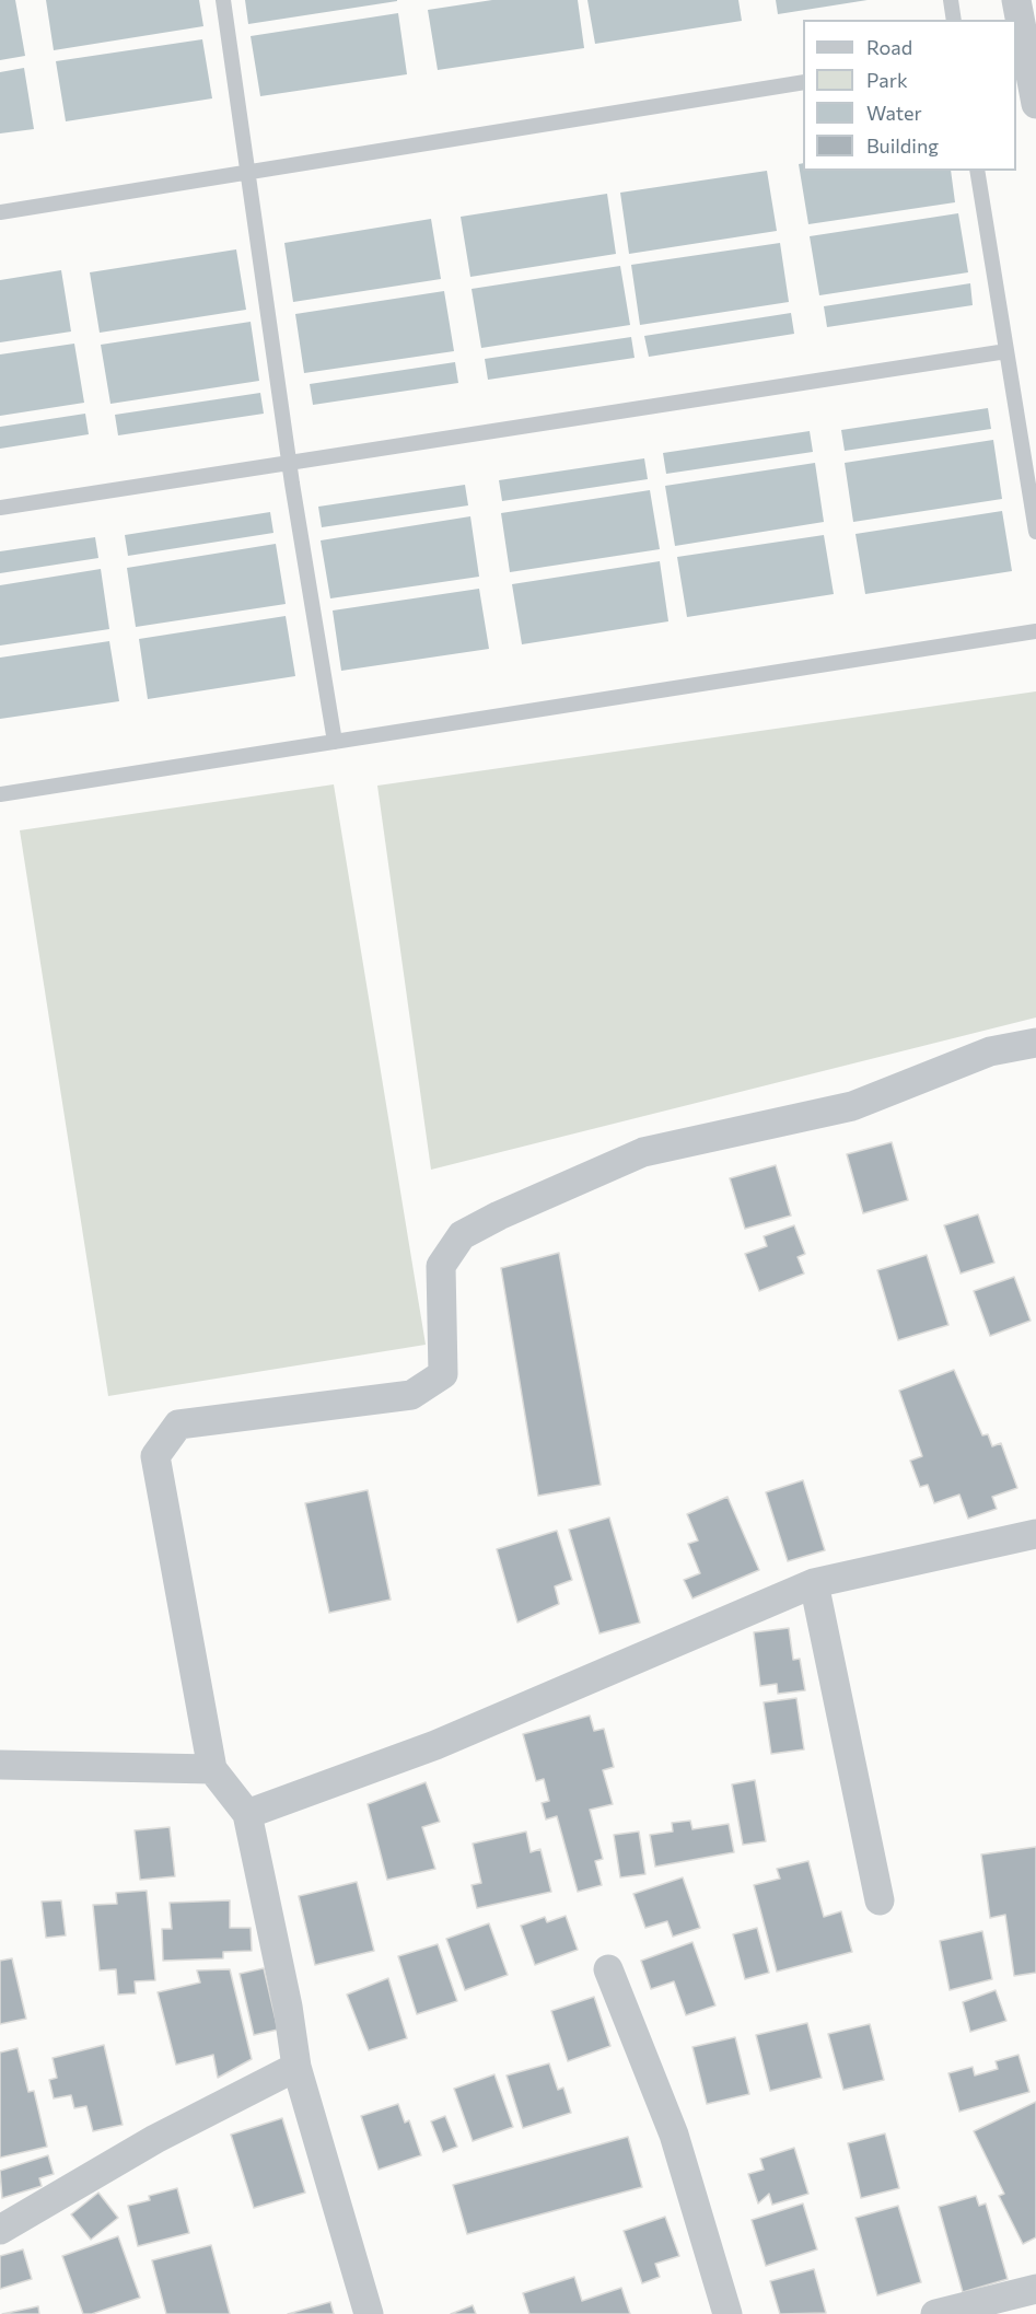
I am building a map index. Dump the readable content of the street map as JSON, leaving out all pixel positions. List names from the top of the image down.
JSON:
{
  "legend": [
    "Road",
    "Park",
    "Water",
    "Building"
  ]
}
